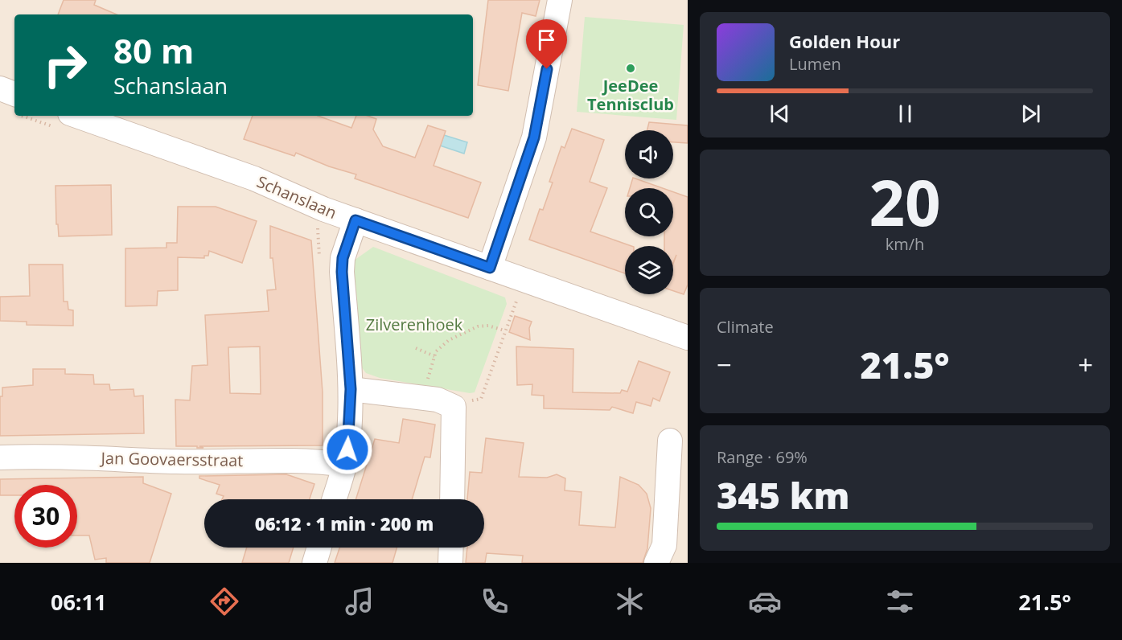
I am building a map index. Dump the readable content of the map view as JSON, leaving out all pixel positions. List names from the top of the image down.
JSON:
{
  "streets": {
    "street": ["Schanslaan", "Jan Goovaersstraat"]
  },
  "parks": ["Zilverenhoek"],
  "places": ["JeeDee Tennisclub"],
  "page": {
    "turn": ["80 m", "Schanslaan"],
    "song": ["Golden Hour", "Lumen"],
    "tile": [
      ["20", "km/h"],
      "Climate",
      ["Range · 69%", "345 km"]
    ],
    "heat": ["−", "21.5°", "+"],
    "limit": "30",
    "trip": "06:12 · 1 min · 200 m",
    "tabs": ["06:11", "21.5°"]
  }
}
